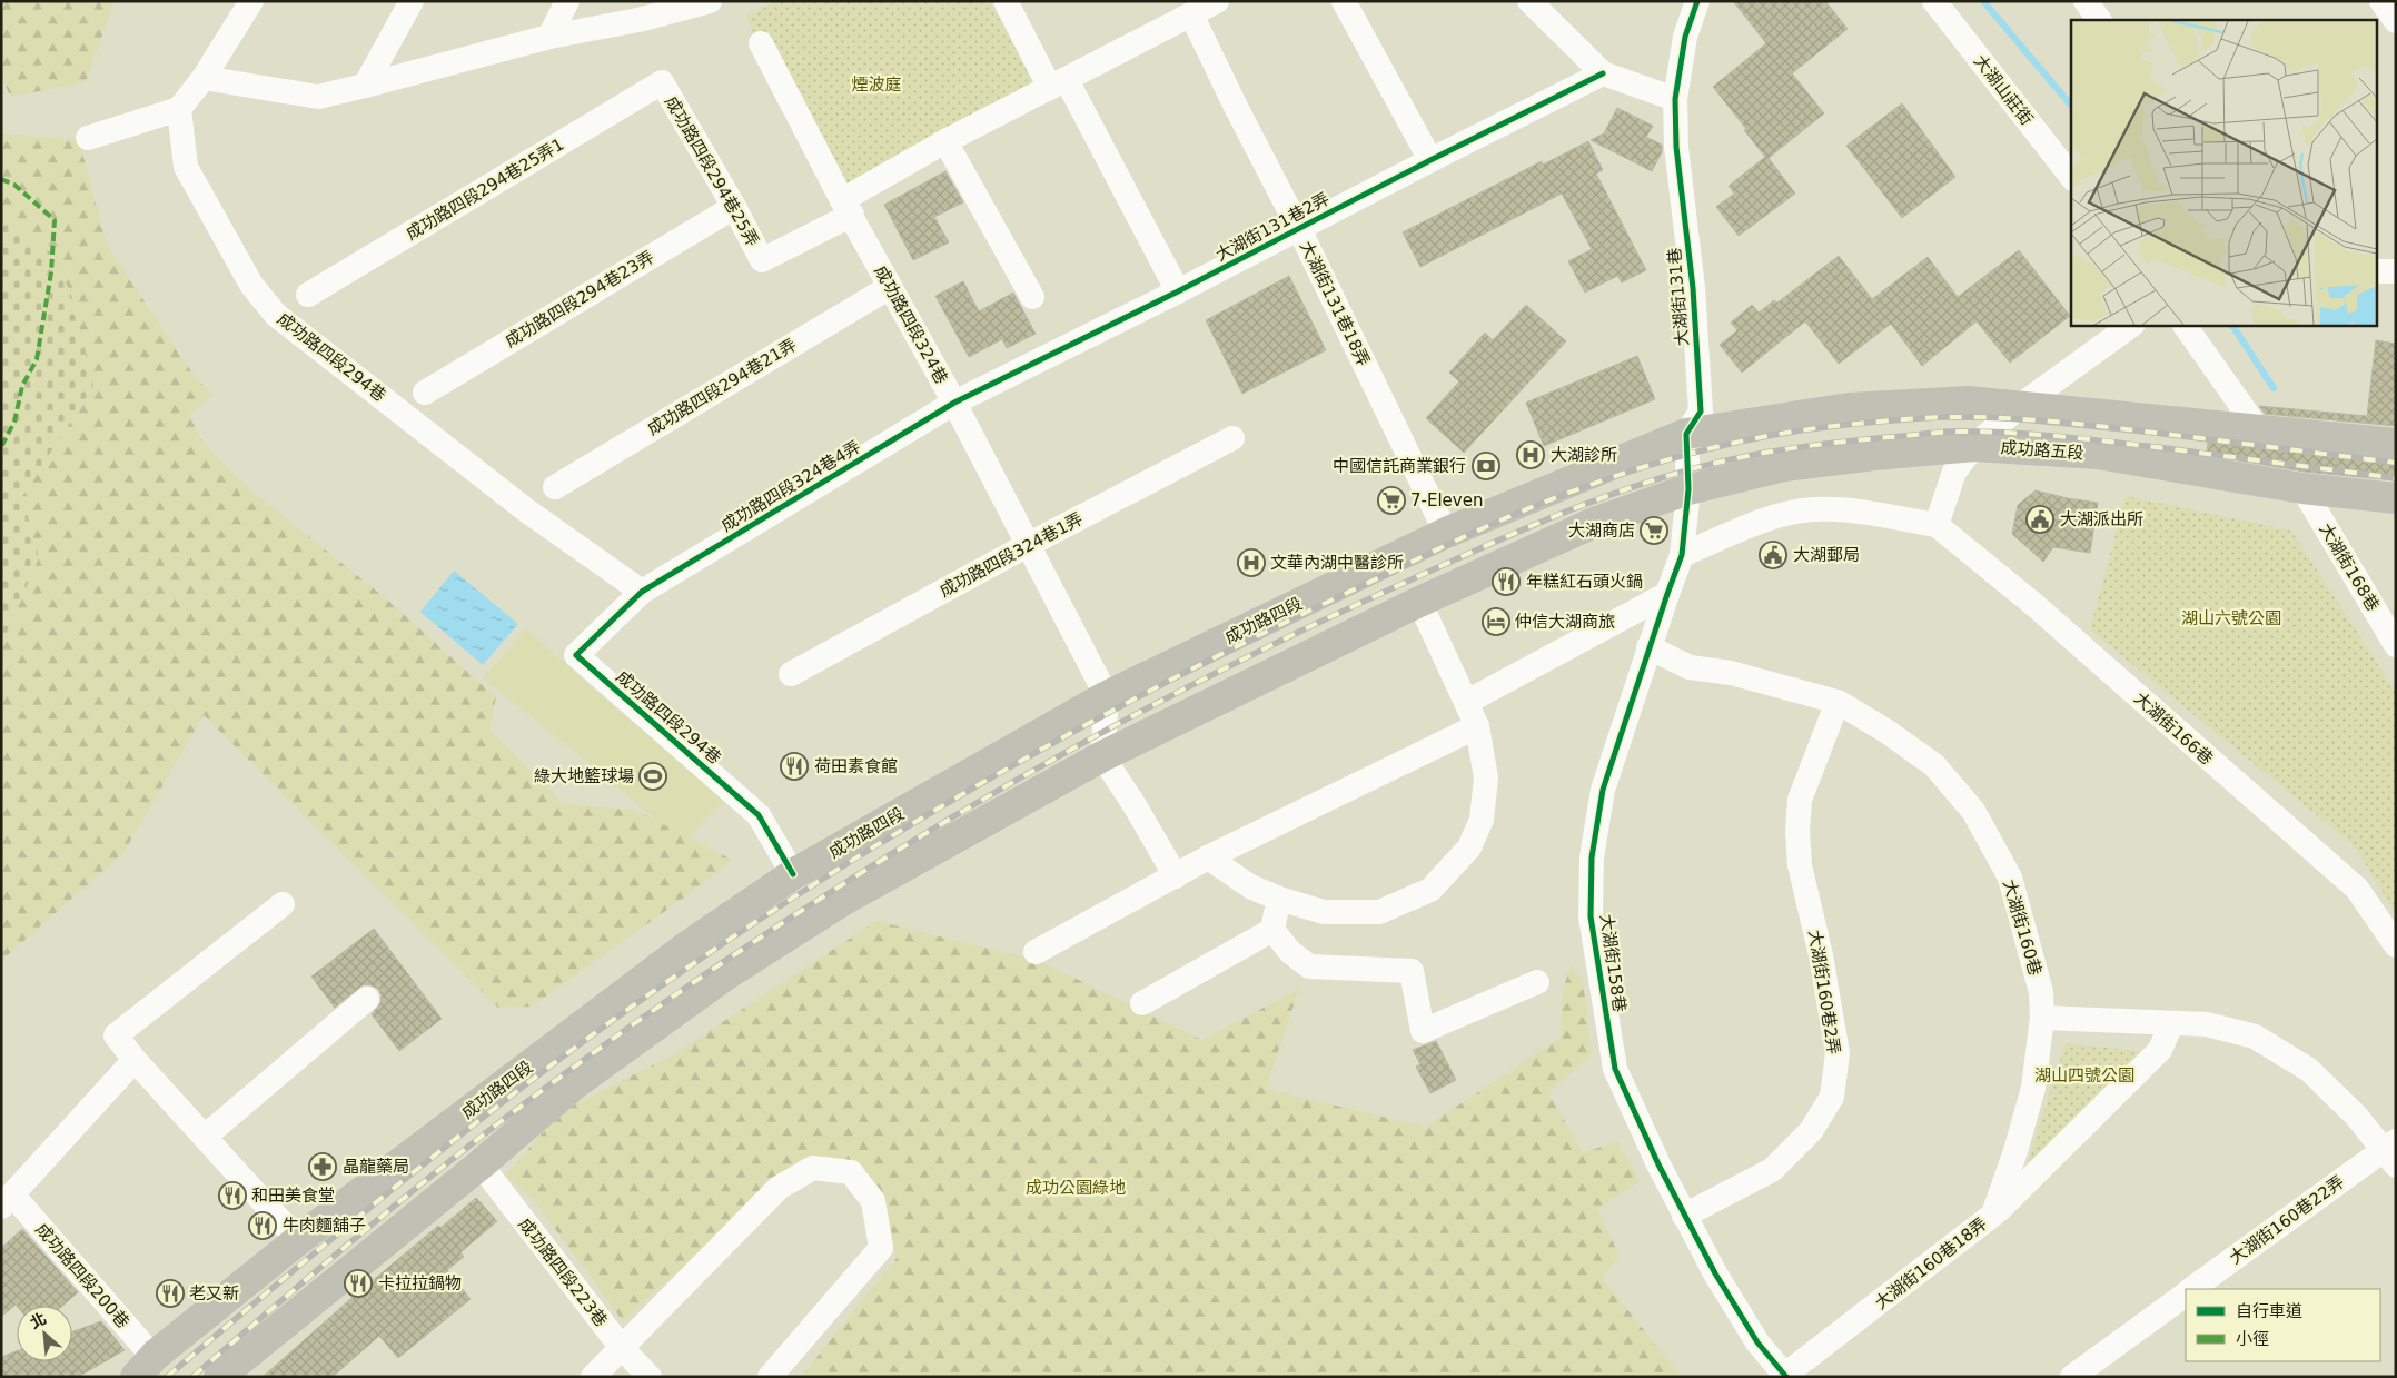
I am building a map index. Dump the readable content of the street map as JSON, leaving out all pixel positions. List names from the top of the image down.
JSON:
{
  "streets": {
    "main road": ["成功路五段", "成功路四段"],
    "street": [
      "大湖山莊街",
      "成功路四段294巷25弄",
      "成功路四段294巷25弄1",
      "大湖街131巷2弄",
      "大湖街131巷",
      "成功路四段294巷23弄",
      "大湖街131巷18弄",
      "成功路四段324巷",
      "成功路四段294巷",
      "成功路四段294巷21弄",
      "成功路四段324巷4弄",
      "成功路四段324巷1弄",
      "大湖街168巷",
      "大湖街166巷",
      "大湖街160巷",
      "大湖街158巷",
      "大湖街160巷2弄",
      "大湖街160巷22弄",
      "大湖街160巷18弄",
      "成功路四段223巷",
      "成功路四段200巷"
    ]
  },
  "crossings": [
    ["成功路四段294巷25弄", "成功路四段294巷25弄1"],
    ["成功路四段294巷25弄", "成功路四段294巷23弄"],
    ["成功路四段294巷25弄", "成功路四段324巷"],
    ["大湖街131巷2弄", "大湖街131巷18弄"],
    ["大湖街131巷2弄", "成功路四段324巷"],
    ["大湖街131巷2弄", "成功路四段324巷4弄"],
    ["大湖街131巷", "成功路四段"],
    ["大湖街131巷18弄", "成功路四段"],
    ["成功路四段324巷", "成功路四段294巷21弄"],
    ["成功路四段324巷", "成功路四段324巷4弄"],
    ["成功路四段324巷", "成功路四段324巷1弄"],
    ["成功路四段324巷", "成功路四段"],
    ["成功路四段294巷", "成功路四段324巷4弄"],
    ["成功路四段294巷", "成功路四段"],
    ["成功路五段", "大湖街168巷"],
    ["成功路五段", "大湖街158巷"],
    ["成功路四段", "成功路四段200巷"],
    ["大湖街160巷", "大湖街158巷"],
    ["大湖街160巷", "大湖街160巷2弄"],
    ["大湖街160巷", "大湖街160巷18弄"],
    ["大湖街158巷", "大湖街160巷2弄"],
    ["大湖街158巷", "大湖街160巷18弄"]
  ],
  "parks": [
    "煙波庭",
    "湖山六號公園",
    "湖山四號公園",
    "成功公園綠地"
  ],
  "places": {
    "hospital": ["大湖診所", "文華內湖中醫診所"],
    "bank": ["中國信託商業銀行"],
    "supermarket": ["7-Eleven", "大湖商店"],
    "public building": ["大湖派出所", "大湖郵局"],
    "restaurant": [
      "年糕紅石頭火鍋",
      "荷田素食館",
      "和田美食堂",
      "牛肉麵舖子",
      "卡拉拉鍋物",
      "老又新"
    ],
    "hotel": ["仲信大湖商旅"],
    "sports": ["綠大地籃球場"],
    "pharmacy": ["晶龍藥局"]
  },
  "legend": ["自行車道", "小徑"],
  "north": "top left"
}
